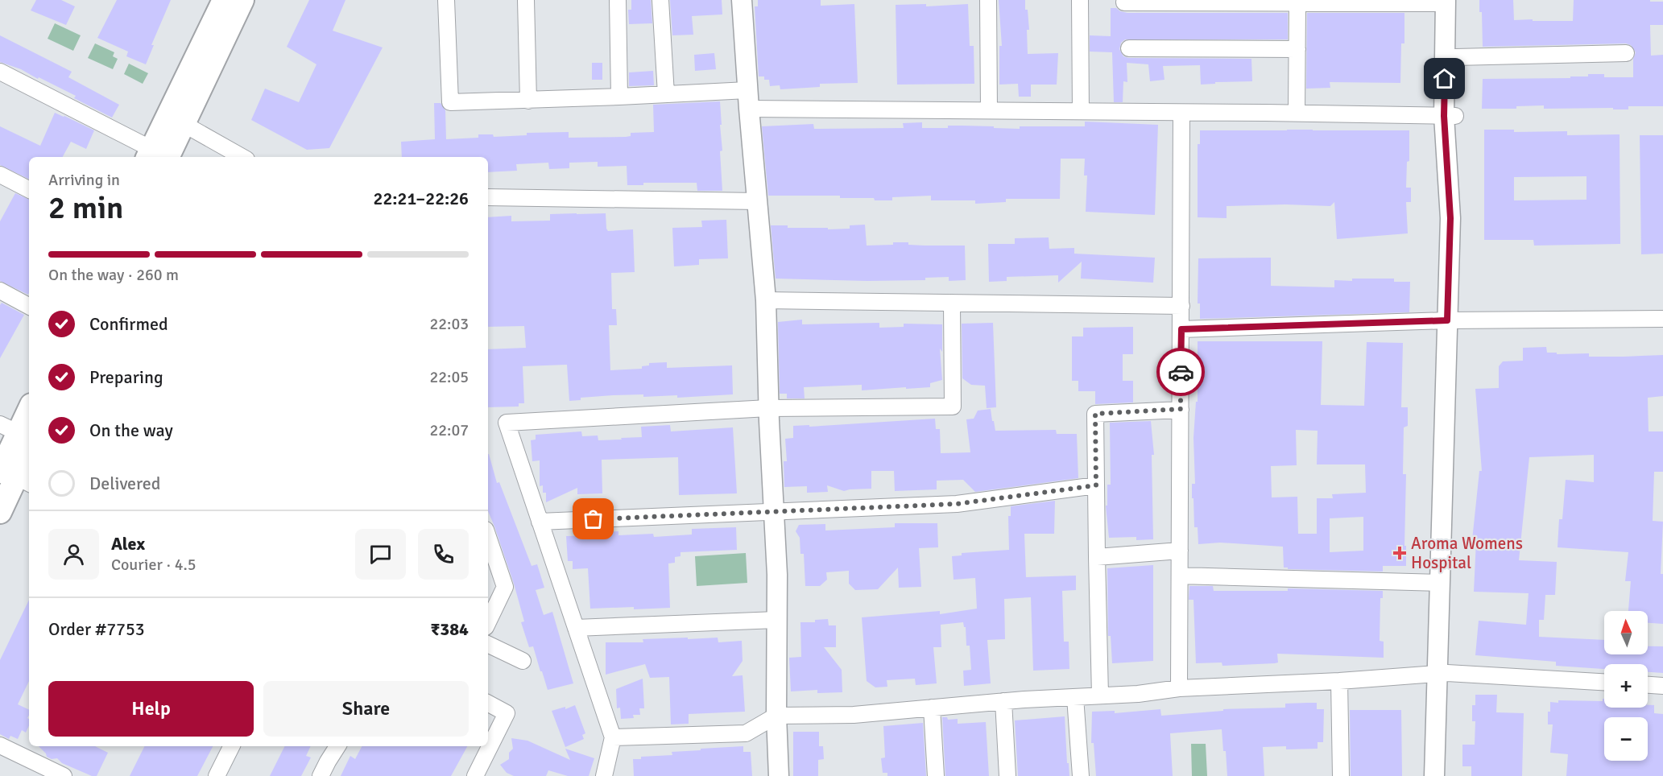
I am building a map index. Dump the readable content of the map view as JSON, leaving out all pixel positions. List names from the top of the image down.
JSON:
{
  "places": {
    "health": ["Aroma Womens Hospital"]
  },
  "north": "top",
  "page": {
    "heading": ["2 min", "Arriving in", "22:21–22:26"],
    "panel": [
      "Alex",
      "Courier · 4.5",
      "Order #7753",
      "₹384"
    ],
    "bar": "On the way · 260 m",
    "list": [
      ["Confirmed", "22:03"],
      ["Preparing", "22:05"],
      ["On the way", "22:07"],
      "Delivered"
    ],
    "map_buttons": ["+", "−"],
    "buttons": ["Help", "Share"]
  }
}
